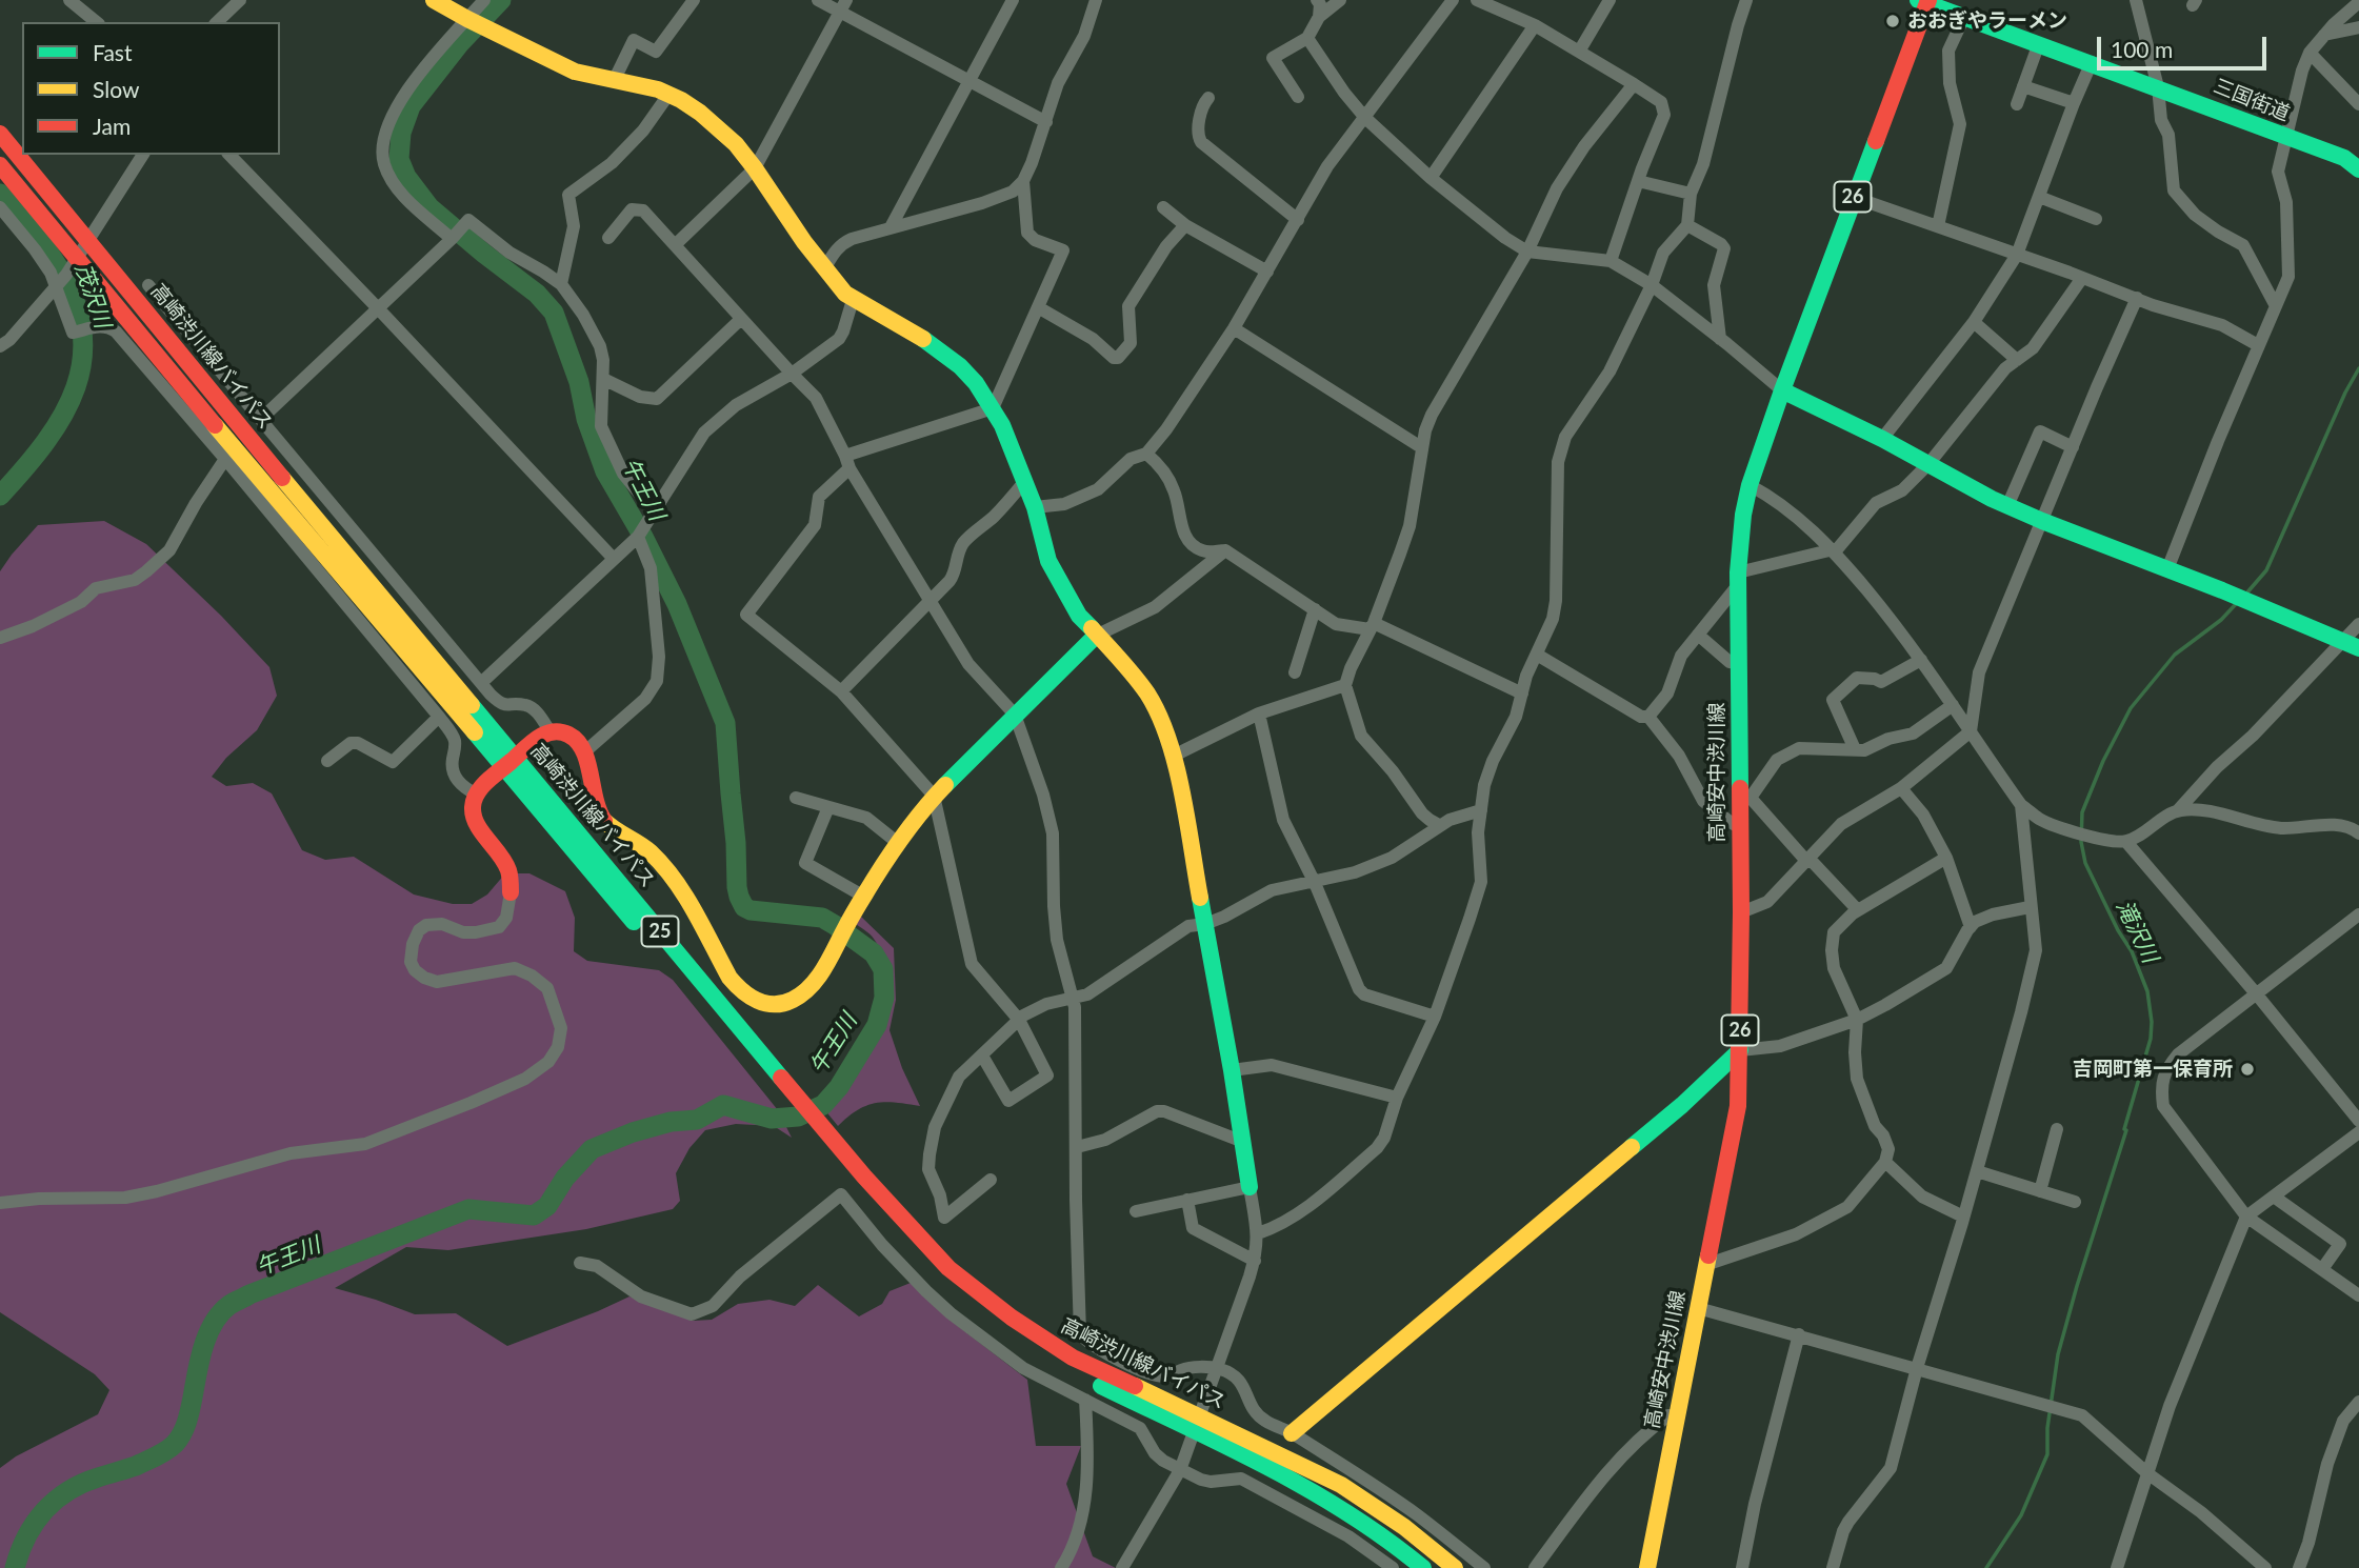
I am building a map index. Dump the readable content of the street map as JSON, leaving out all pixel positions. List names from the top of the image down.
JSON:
{
  "streets": {
    "main road": [
      "三国街道",
      "26",
      "高崎渋川線バイパス",
      "高崎安中渋川線",
      "25"
    ]
  },
  "crossings": [
    ["三国街道", "高崎安中渋川線"]
  ],
  "water": ["茂沢川", "午王川", "滝沢川"],
  "places": ["おおぎやラーメン", "吉岡町第一保育所"],
  "legend": ["Fast", "Slow", "Jam"],
  "scale_bar": "100 m"
}
